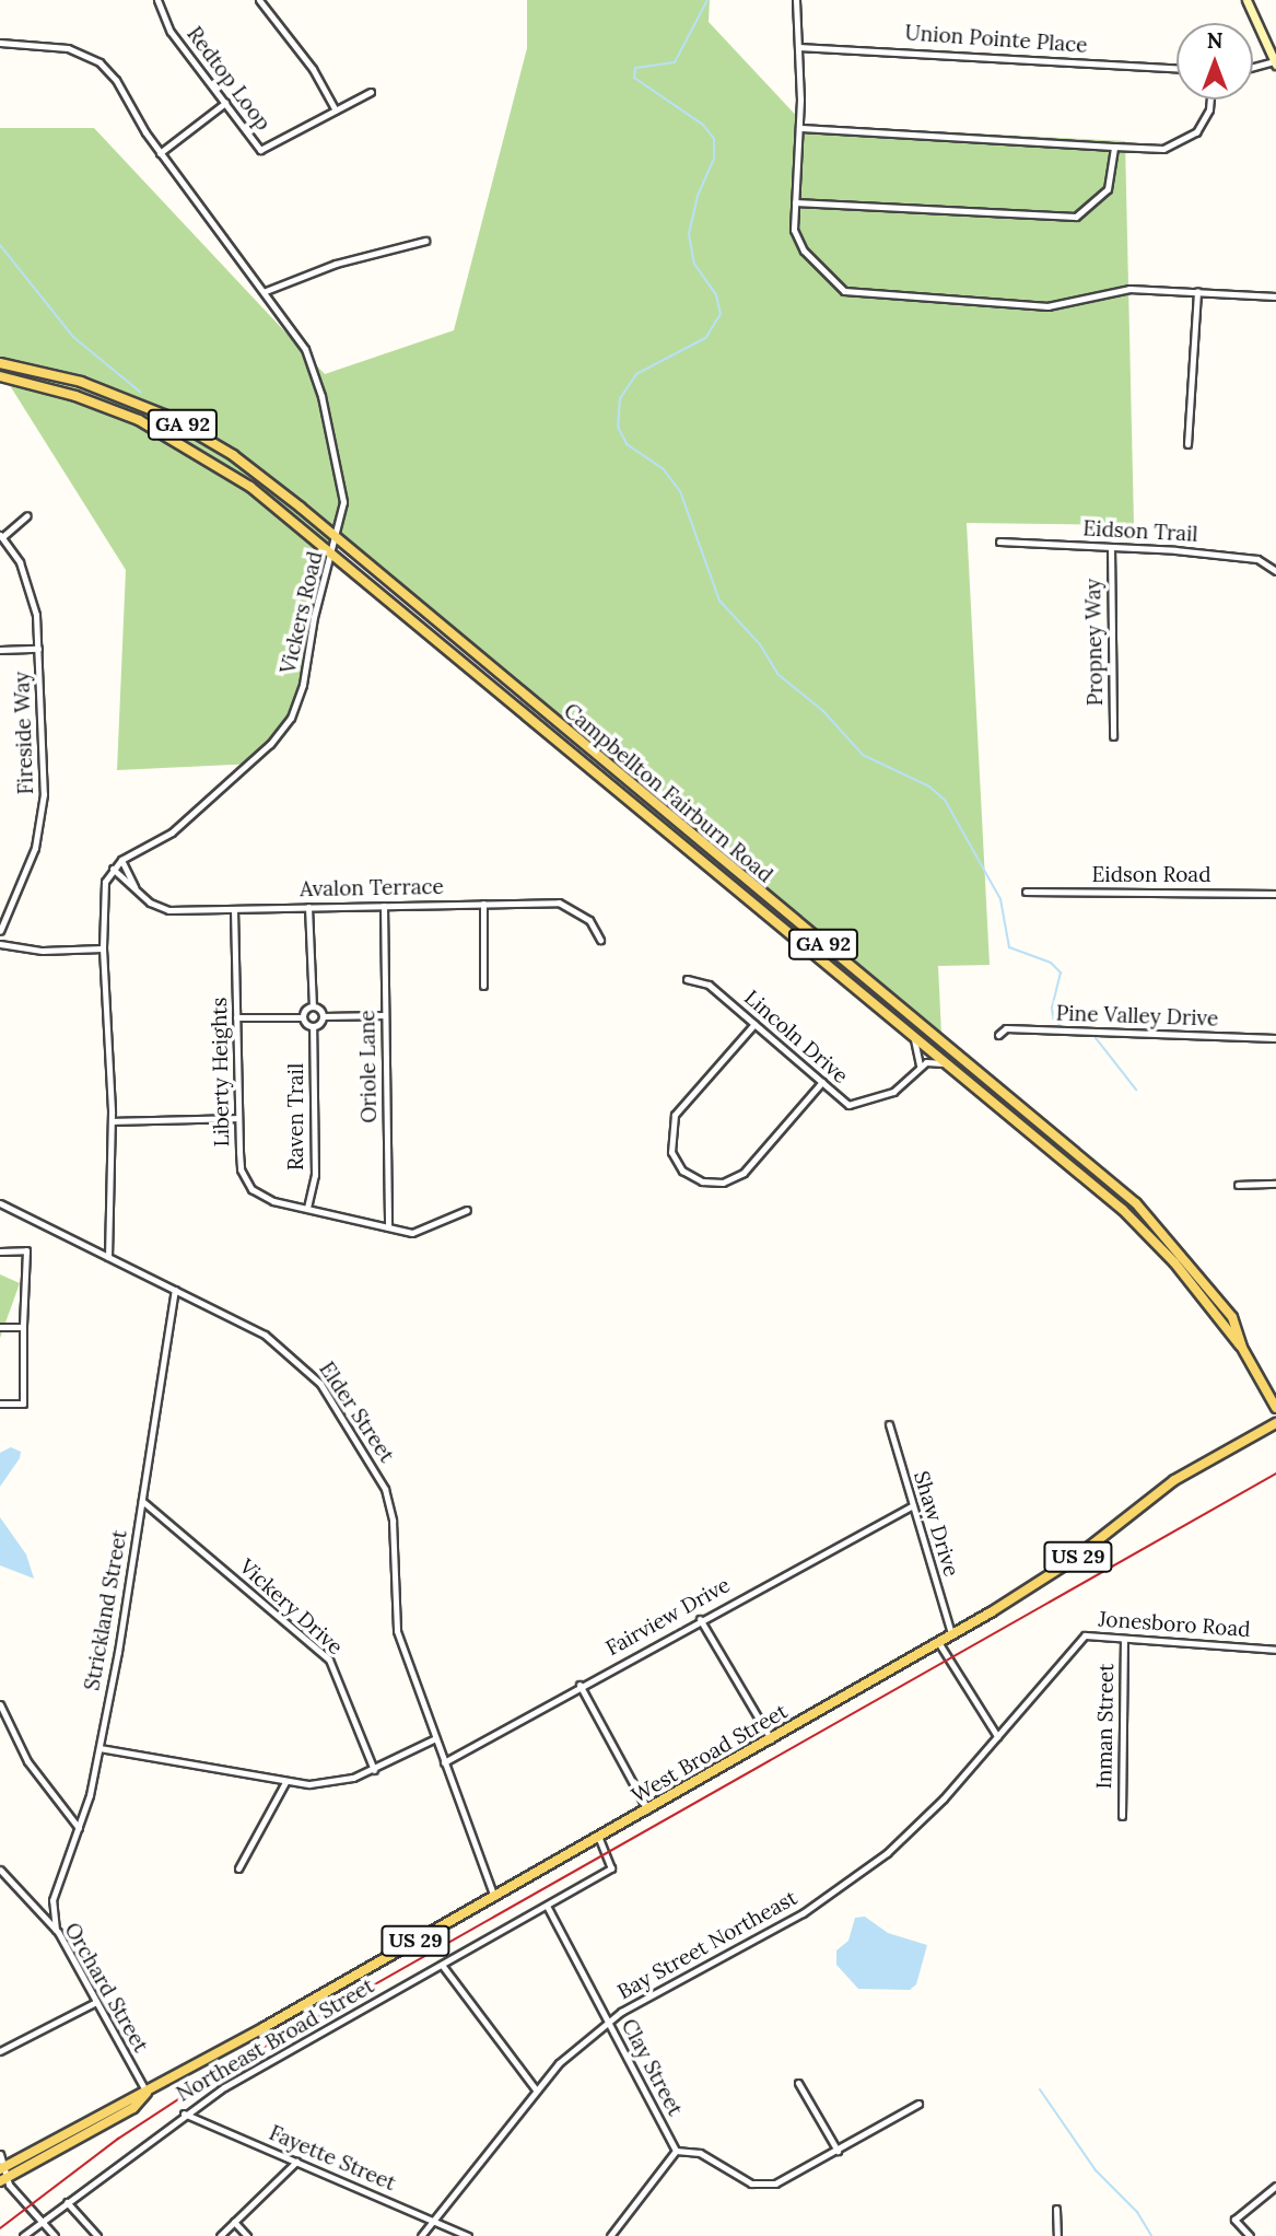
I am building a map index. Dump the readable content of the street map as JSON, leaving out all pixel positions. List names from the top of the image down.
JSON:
{
  "streets": {
    "main road": [
      "GA 92",
      "Campbellton Fairburn Road",
      "US 29",
      "West Broad Street"
    ],
    "street": [
      "Union Pointe Place",
      "Redtop Loop",
      "Eidson Trail",
      "Vickers Road",
      "Propney Way",
      "Fireside Way",
      "Eidson Road",
      "Avalon Terrace",
      "Pine Valley Drive",
      "Lincoln Drive",
      "Oriole Lane",
      "Liberty Heights",
      "Raven Trail",
      "Elder Street",
      "Shaw Drive",
      "Vickery Drive",
      "Strickland Street",
      "Fairview Drive",
      "Jonesboro Road",
      "Inman Street",
      "Bay Street Northeast",
      "Orchard Street",
      "Northeast Broad Street",
      "Clay Street",
      "Fayette Street"
    ]
  },
  "crossings": [
    ["Eidson Trail", "Propney Way"],
    ["Vickers Road", "Campbellton Fairburn Road"],
    ["Vickers Road", "Avalon Terrace"],
    ["Vickers Road", "Elder Street"],
    ["Avalon Terrace", "Oriole Lane"],
    ["Avalon Terrace", "Liberty Heights"],
    ["Oriole Lane", "Liberty Heights"],
    ["Liberty Heights", "Raven Trail"],
    ["Elder Street", "Strickland Street"],
    ["Elder Street", "Fairview Drive"],
    ["Elder Street", "West Broad Street"],
    ["Shaw Drive", "Fairview Drive"],
    ["Shaw Drive", "West Broad Street"],
    ["Vickery Drive", "Strickland Street"],
    ["Strickland Street", "Orchard Street"],
    ["Jonesboro Road", "Inman Street"],
    ["Jonesboro Road", "Bay Street Northeast"],
    ["West Broad Street", "Orchard Street"],
    ["West Broad Street", "Northeast Broad Street"],
    ["Bay Street Northeast", "Clay Street"],
    ["Bay Street Northeast", "Fayette Street"],
    ["Northeast Broad Street", "Clay Street"],
    ["Northeast Broad Street", "Fayette Street"]
  ],
  "north": "top"
}
